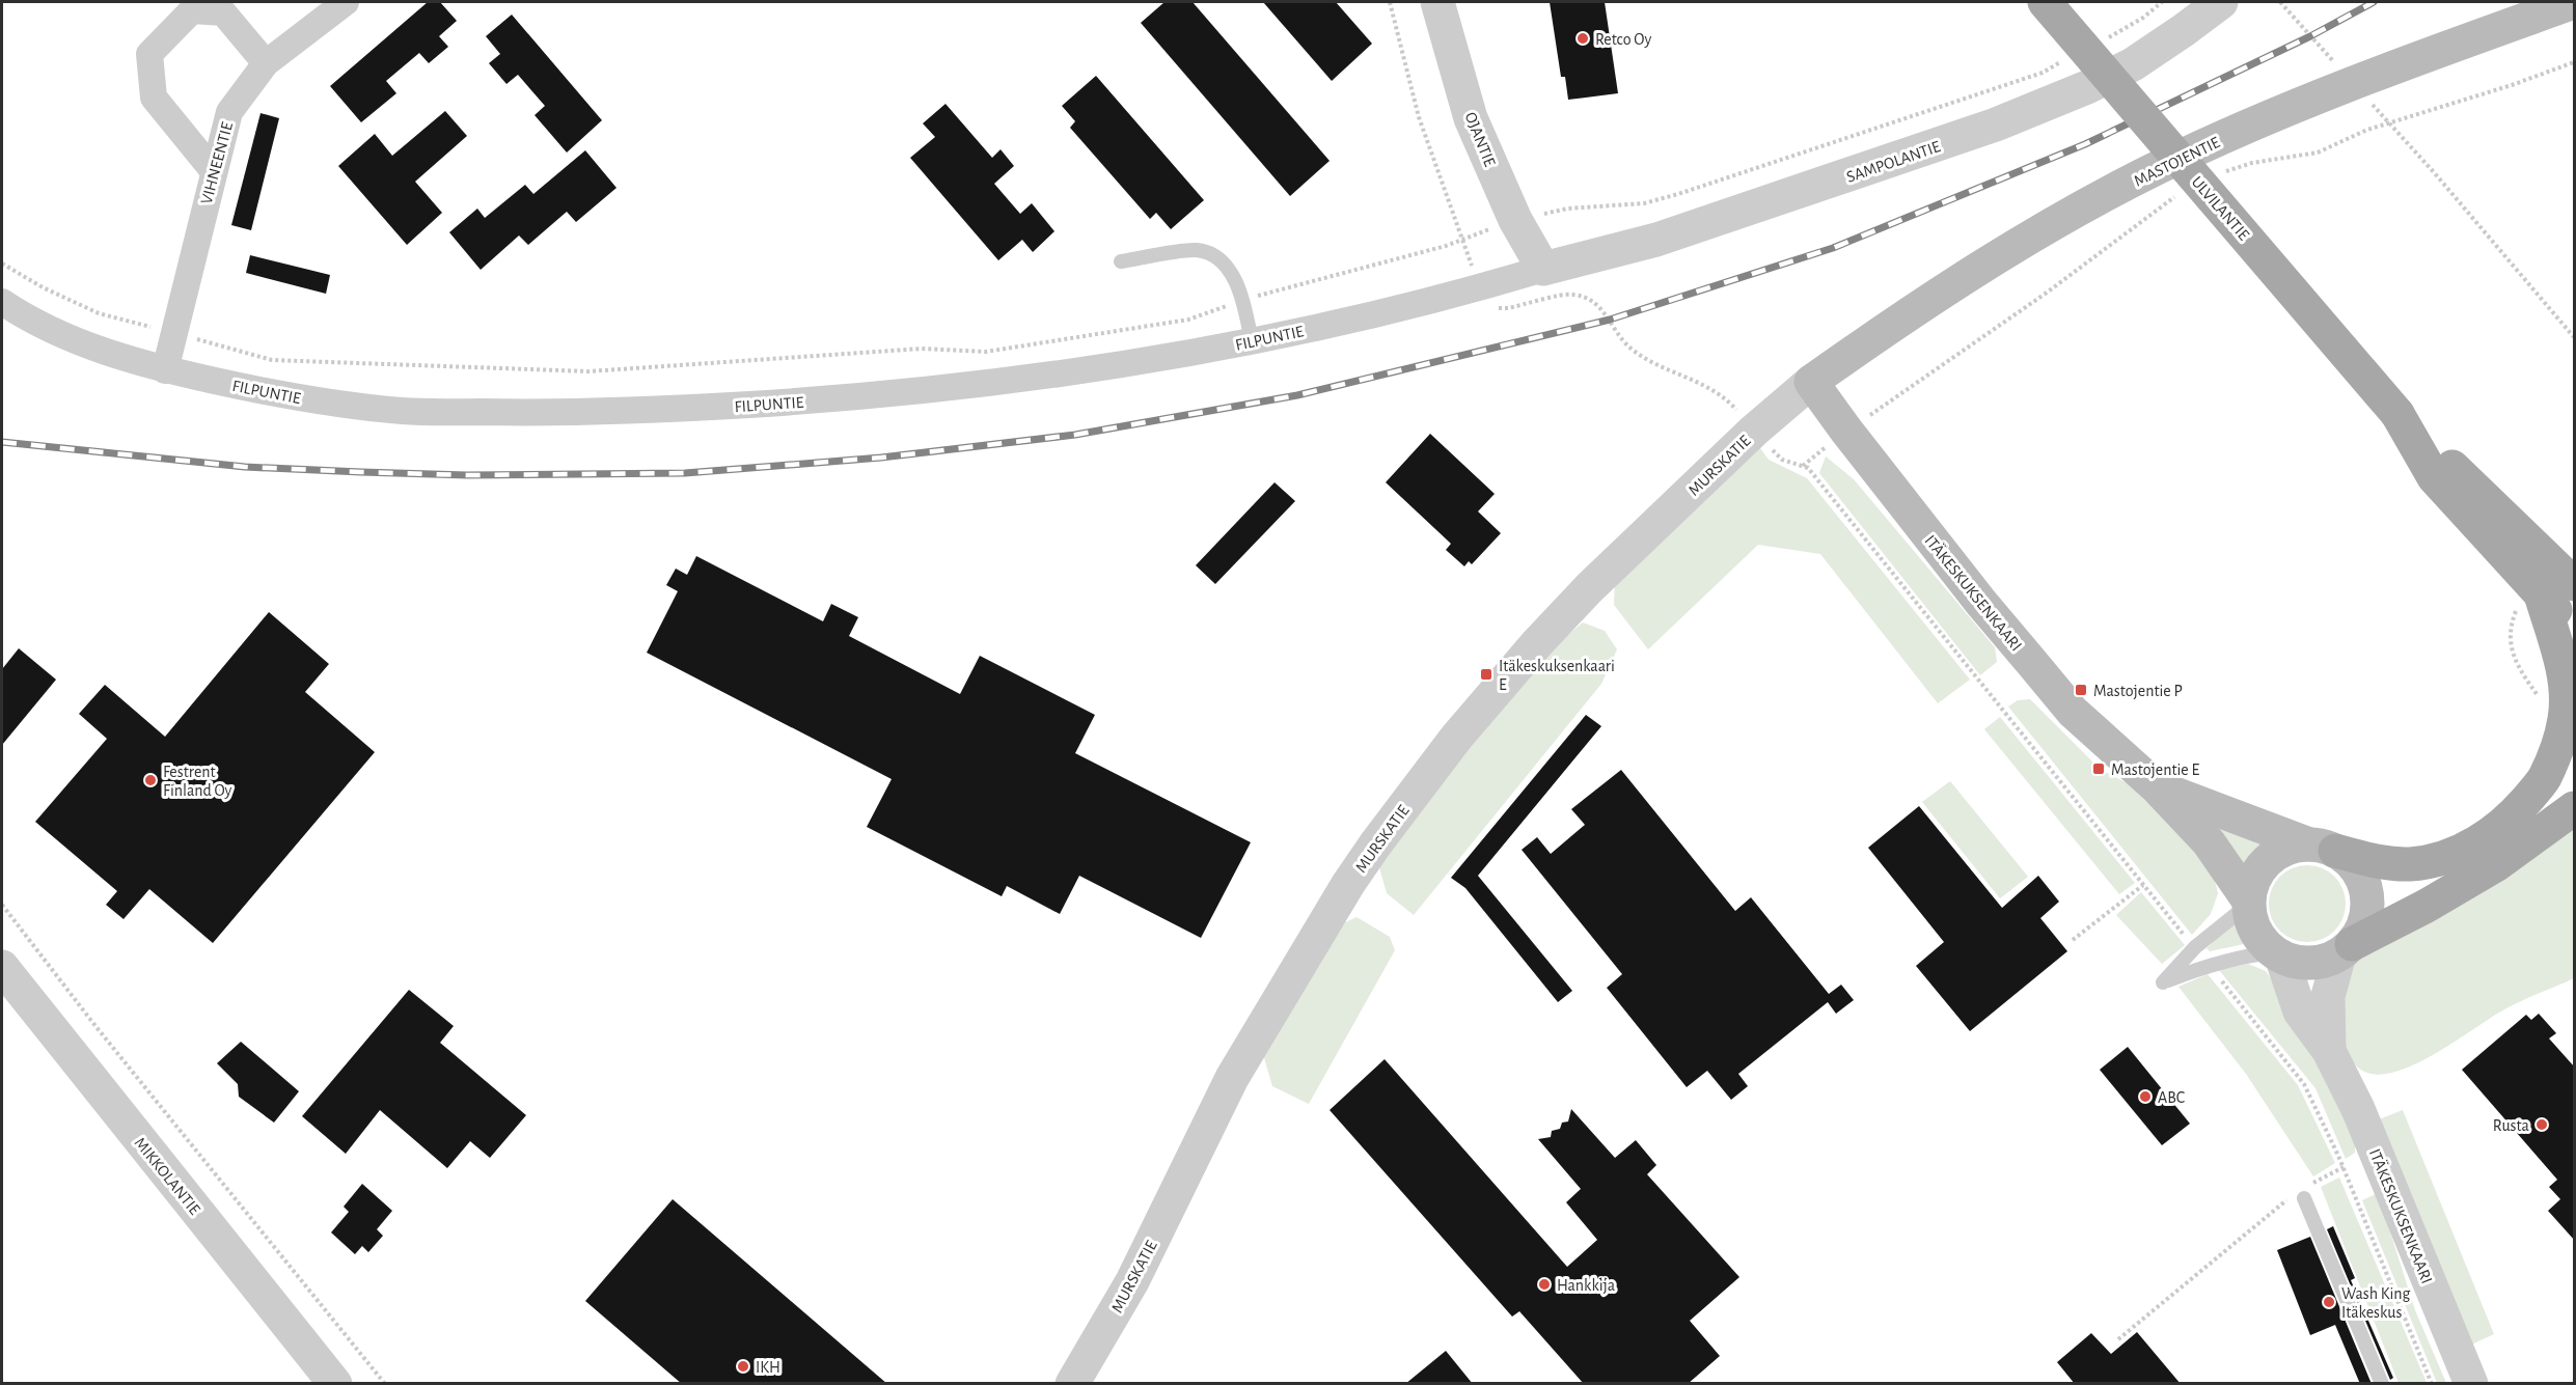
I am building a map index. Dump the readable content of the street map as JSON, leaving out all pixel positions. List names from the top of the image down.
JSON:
{
  "streets": {
    "main road": ["MASTOJENTIE", "ULVILANTIE", "ITÄKESKUKSENKAARI"],
    "street": [
      "OJANTIE",
      "SAMPOLANTIE",
      "VIHNEENTIE",
      "FILPUNTIE",
      "MURSKATIE",
      "MIKKOLANTIE"
    ]
  },
  "crossings": [
    ["OJANTIE", "SAMPOLANTIE"],
    ["OJANTIE", "FILPUNTIE"],
    ["SAMPOLANTIE", "FILPUNTIE"],
    ["MASTOJENTIE", "MURSKATIE"],
    ["MASTOJENTIE", "ITÄKESKUKSENKAARI"],
    ["VIHNEENTIE", "FILPUNTIE"],
    ["MURSKATIE", "ITÄKESKUKSENKAARI"]
  ],
  "places": {
    "other": [
      "Retco Oy",
      "Festrent Finland Oy",
      "ABC",
      "Rusta",
      "Hankkija",
      "Wash King Itäkeskus",
      "IKH"
    ],
    "transit": ["Itäkeskuksenkaari E", "Mastojentie P", "Mastojentie E"]
  }
}
